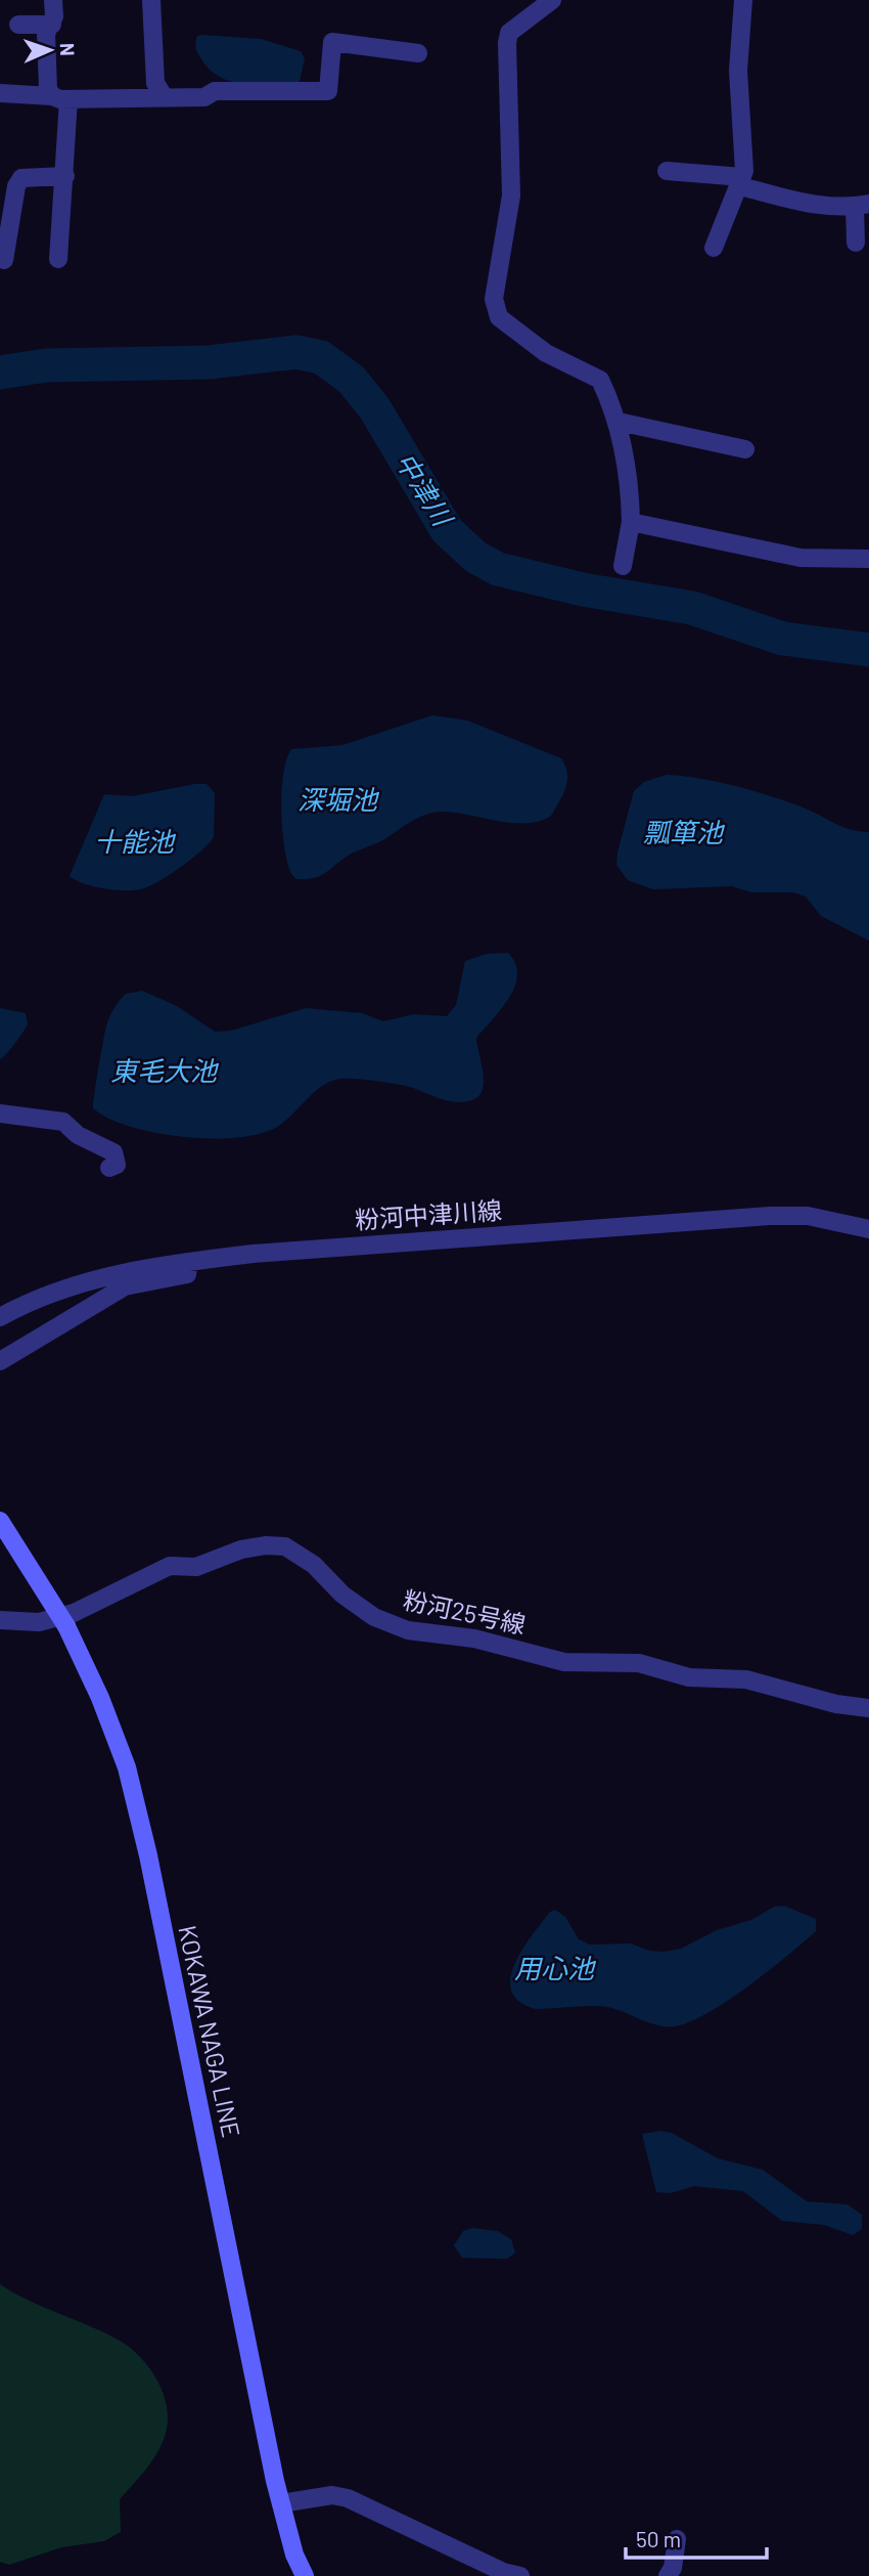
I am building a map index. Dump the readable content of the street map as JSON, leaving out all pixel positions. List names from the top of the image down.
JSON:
{
  "streets": {
    "main road": ["KOKAWA NAGA LINE"],
    "street": ["粉河中津川線", "粉河25号線"]
  },
  "water": [
    "中津川",
    "深堀池",
    "瓢箪池",
    "十能池",
    "東毛大池",
    "用心池"
  ],
  "scale_bar": "50 m",
  "north": "right"
}
